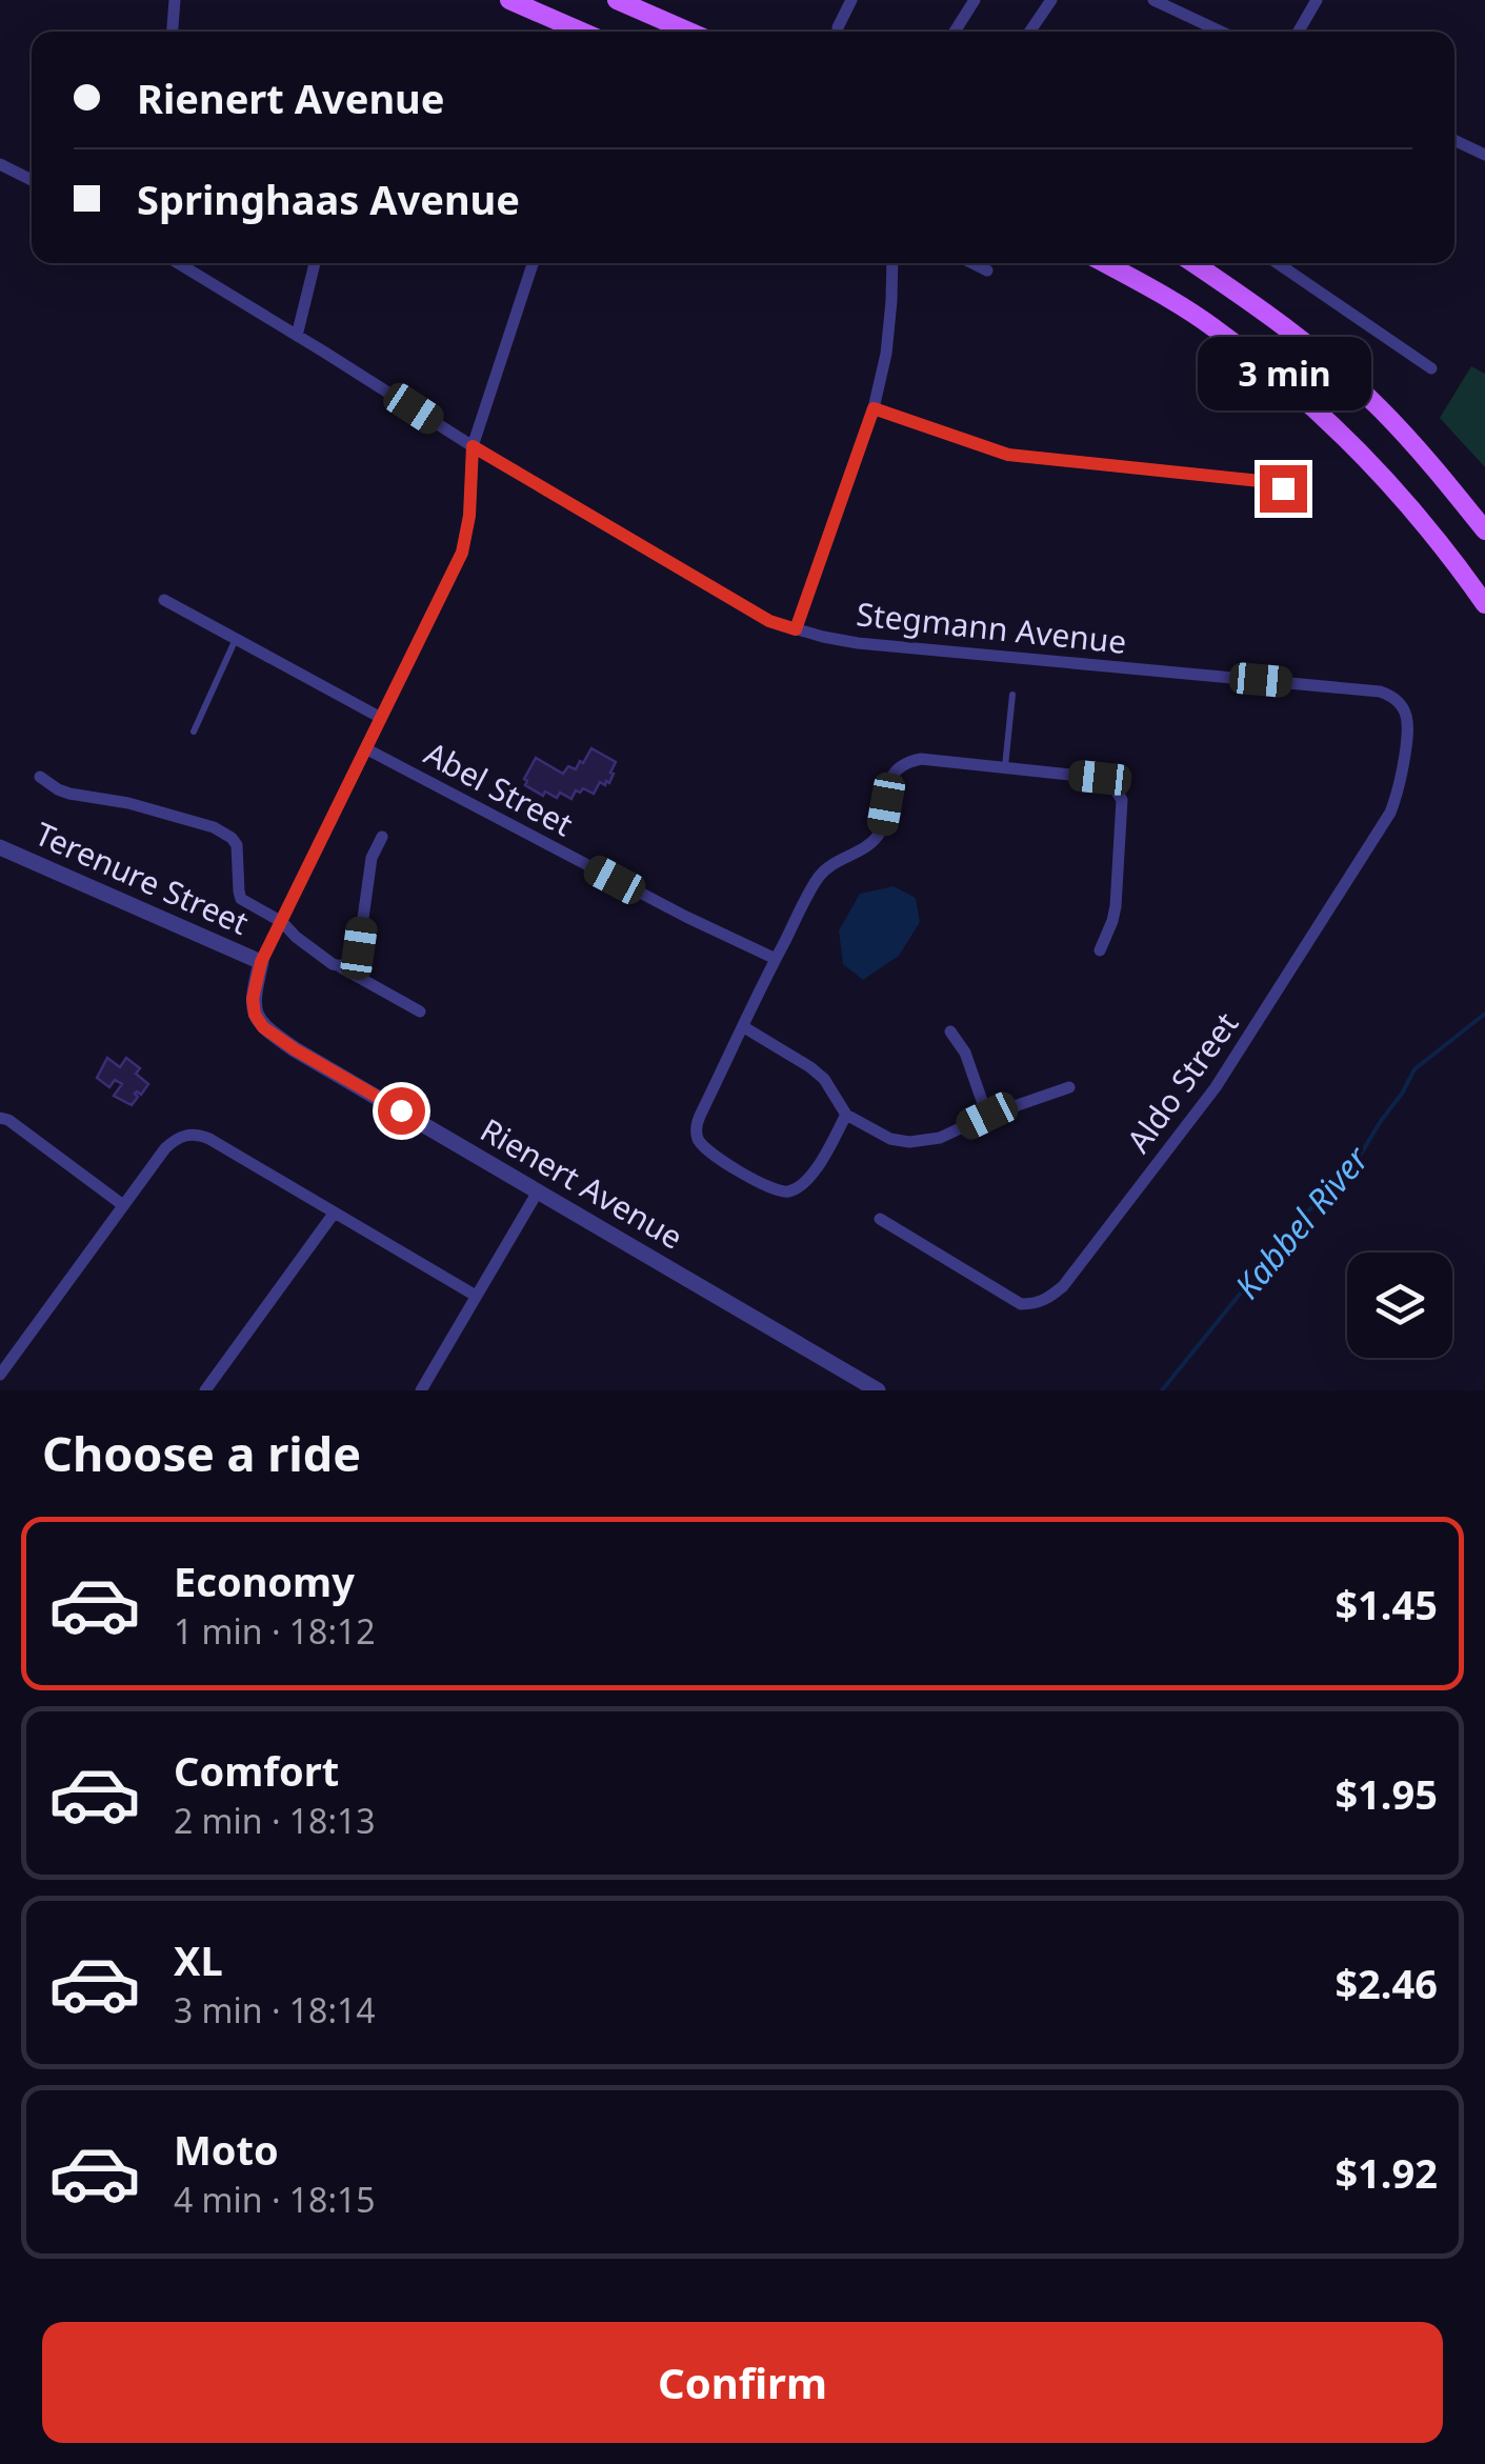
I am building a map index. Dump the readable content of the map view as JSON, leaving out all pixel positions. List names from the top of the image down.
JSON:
{
  "streets": {
    "street": [
      "Stegmann Avenue",
      "Abel Street",
      "Terenure Street",
      "Aldo Street",
      "Rienert Avenue"
    ]
  },
  "crossings": [
    ["Stegmann Avenue", "Aldo Street"],
    ["Terenure Street", "Rienert Avenue"]
  ],
  "water": ["Kabbel River"],
  "page": {
    "banner": ["Rienert Avenue", "Springhaas Avenue"],
    "bubble": "3 min",
    "heading": "Choose a ride",
    "list": [
      {
        "name": "Economy",
        "note": "1 min · 18:12",
        "value": "$1.45"
      },
      {
        "name": "Comfort",
        "note": "2 min · 18:13",
        "value": "$1.95"
      },
      {
        "name": "XL",
        "note": "3 min · 18:14",
        "value": "$2.46"
      },
      {
        "name": "Moto",
        "note": "4 min · 18:15",
        "value": "$1.92"
      }
    ],
    "buttons": "Confirm"
  }
}
